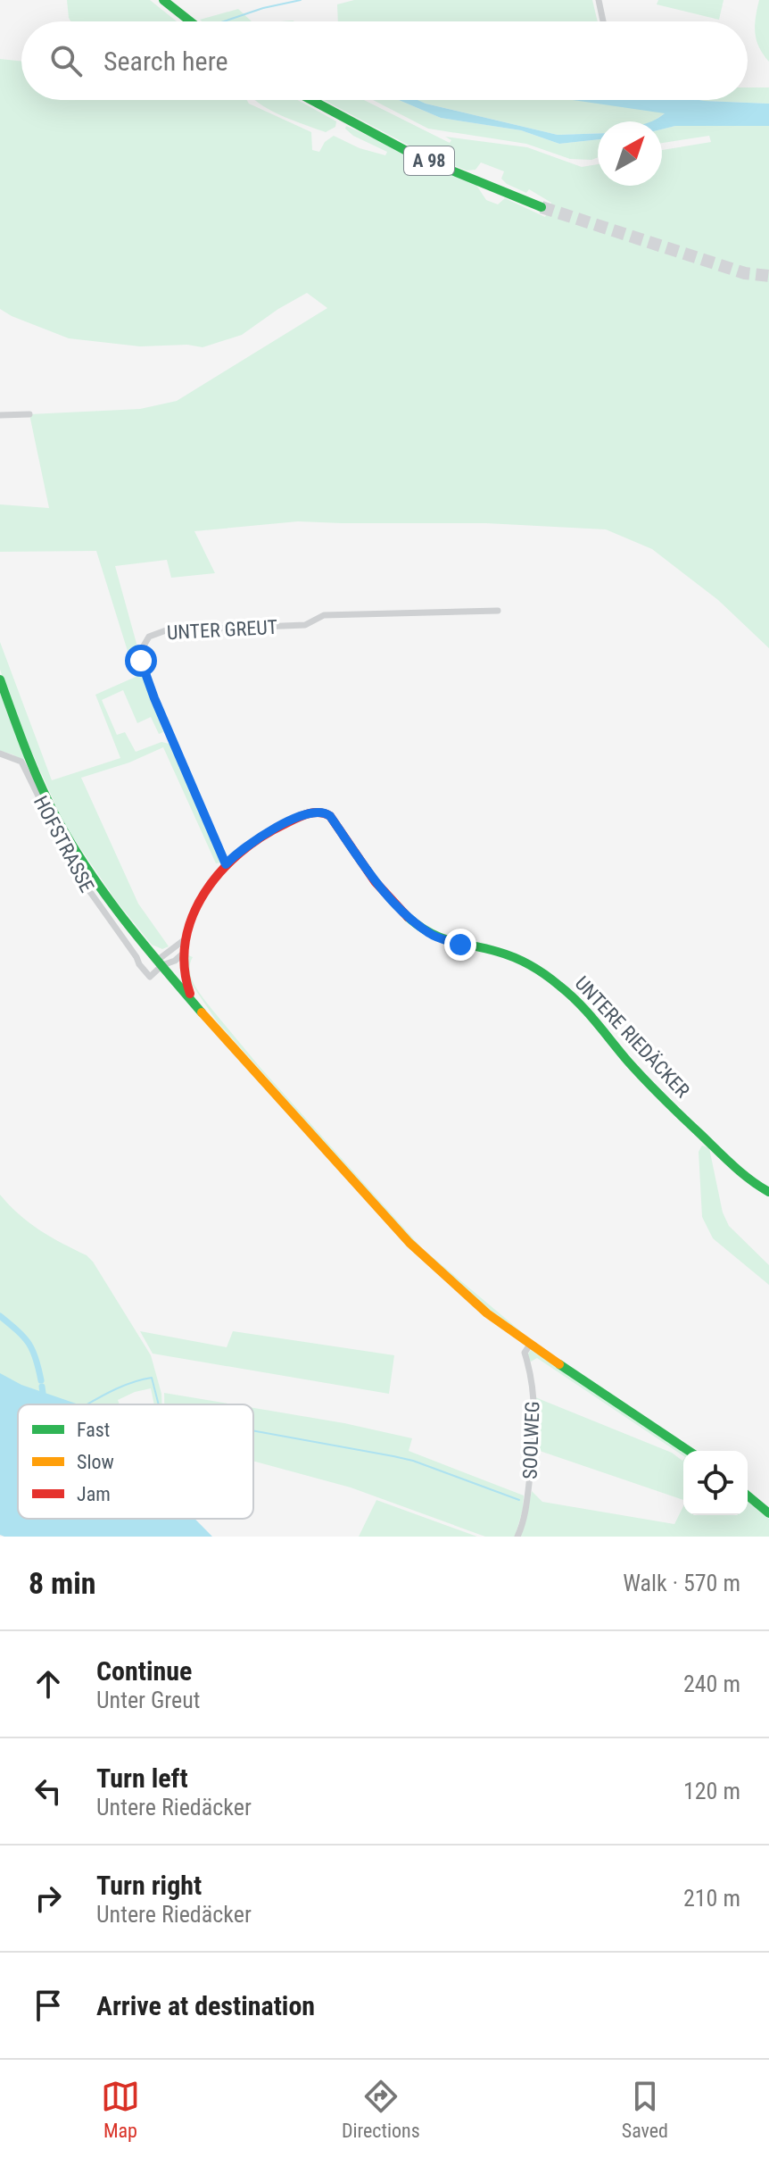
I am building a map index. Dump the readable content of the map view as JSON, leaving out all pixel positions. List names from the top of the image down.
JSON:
{
  "streets": {
    "main road": ["A 98", "UNTERE RIEDÄCKER"],
    "street": ["UNTER GREUT", "HOFSTRASSE", "SOOLWEG"]
  },
  "crossings": [
    ["UNTER GREUT", "UNTERE RIEDÄCKER"],
    ["HOFSTRASSE", "UNTERE RIEDÄCKER"]
  ],
  "legend": ["Fast", "Slow", "Jam"],
  "north": "top right",
  "page": {
    "search": "Search here",
    "heading": ["8 min", "Walk · 570 m"],
    "list": [
      ["Continue", "Unter Greut", "240 m"],
      ["Turn left", "Untere Riedäcker", "120 m"],
      ["Turn right", "Untere Riedäcker", "210 m"],
      "Arrive at destination"
    ],
    "nav": ["Map", "Directions", "Saved"]
  }
}
